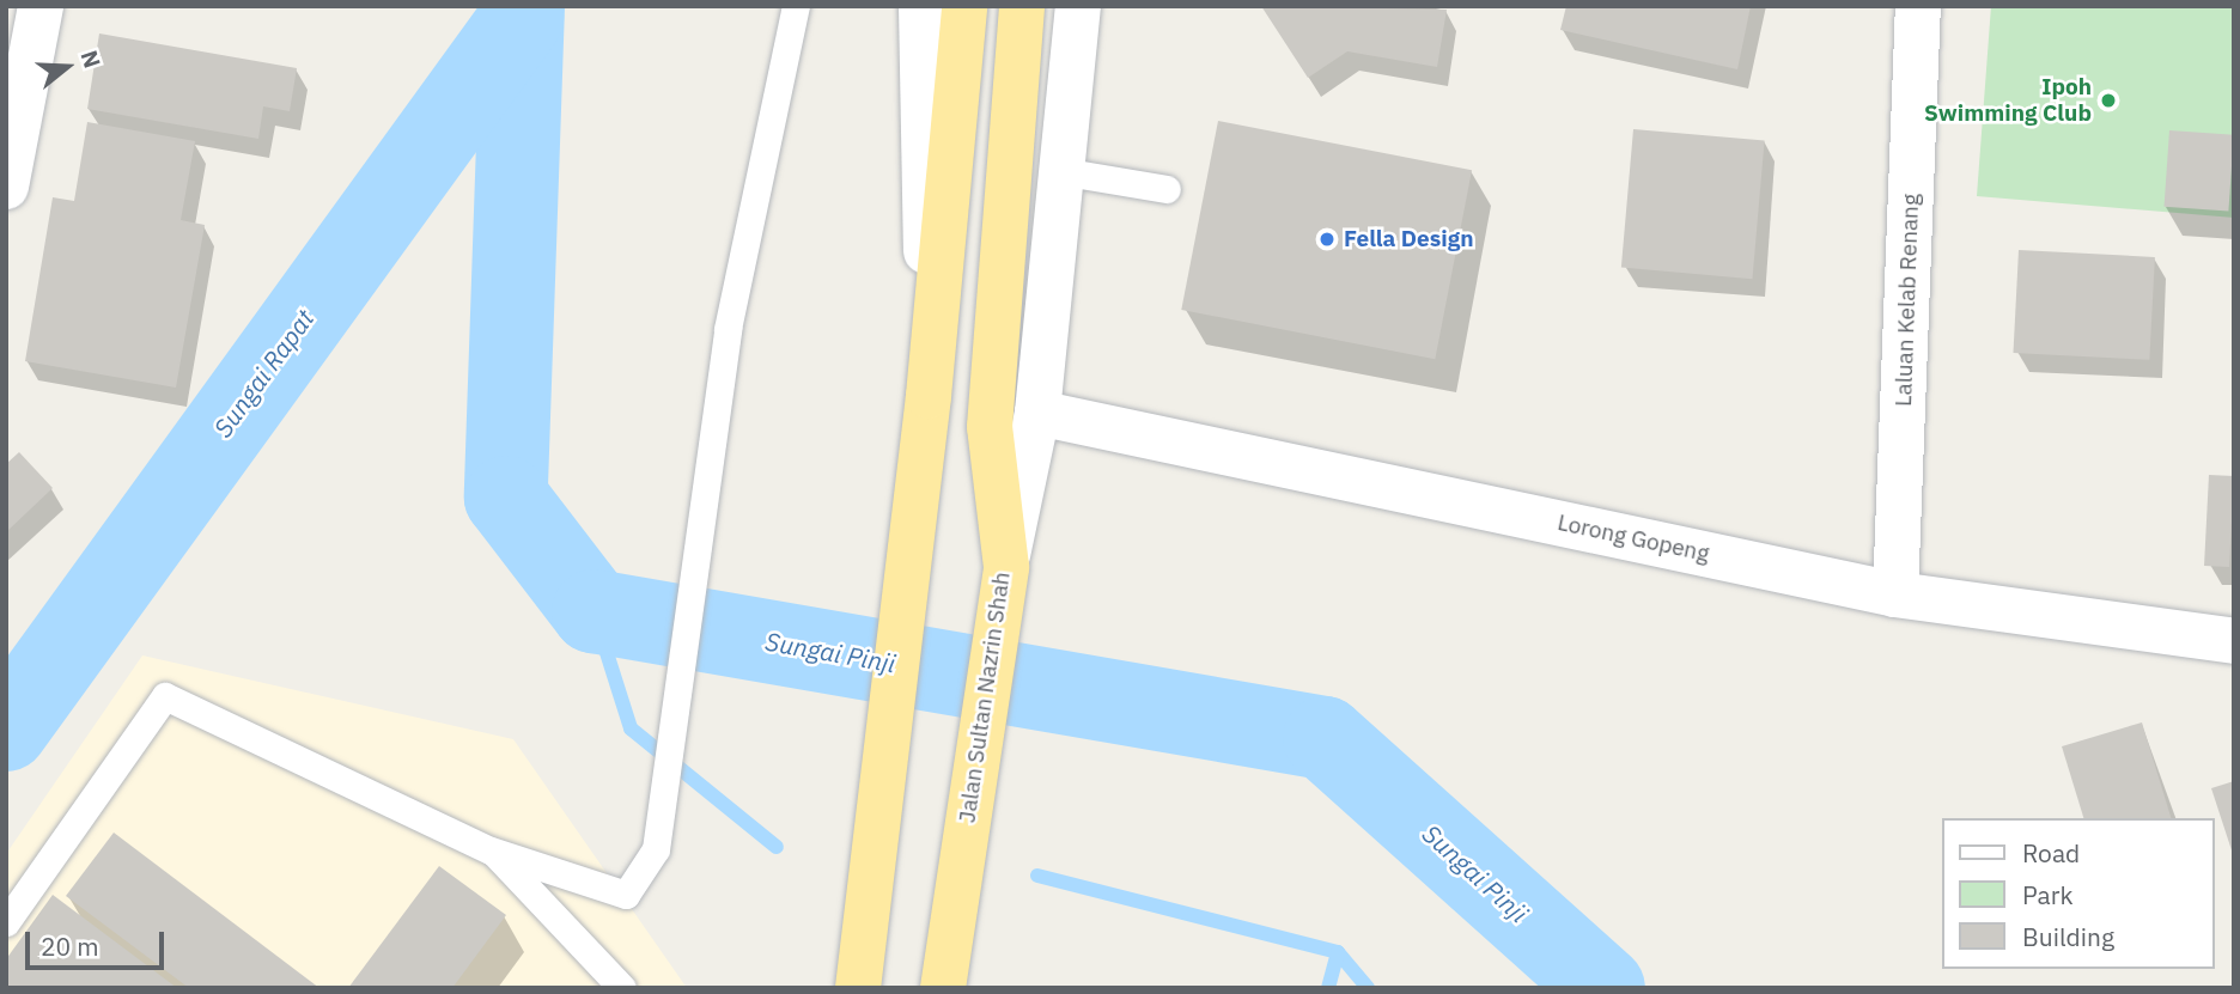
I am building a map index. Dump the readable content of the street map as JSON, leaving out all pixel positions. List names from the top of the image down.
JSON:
{
  "streets": {
    "highway": ["Jalan Sultan Nazrin Shah"],
    "street": ["Laluan Kelab Renang", "Lorong Gopeng"]
  },
  "crossings": [
    ["Laluan Kelab Renang", "Lorong Gopeng"]
  ],
  "water": ["Sungai Rapat", "Sungai Pinji"],
  "places": ["Ipoh Swimming Club", "Fella Design"],
  "legend": ["Road", "Park", "Building"],
  "scale_bar": "20 m",
  "north": "right"
}
